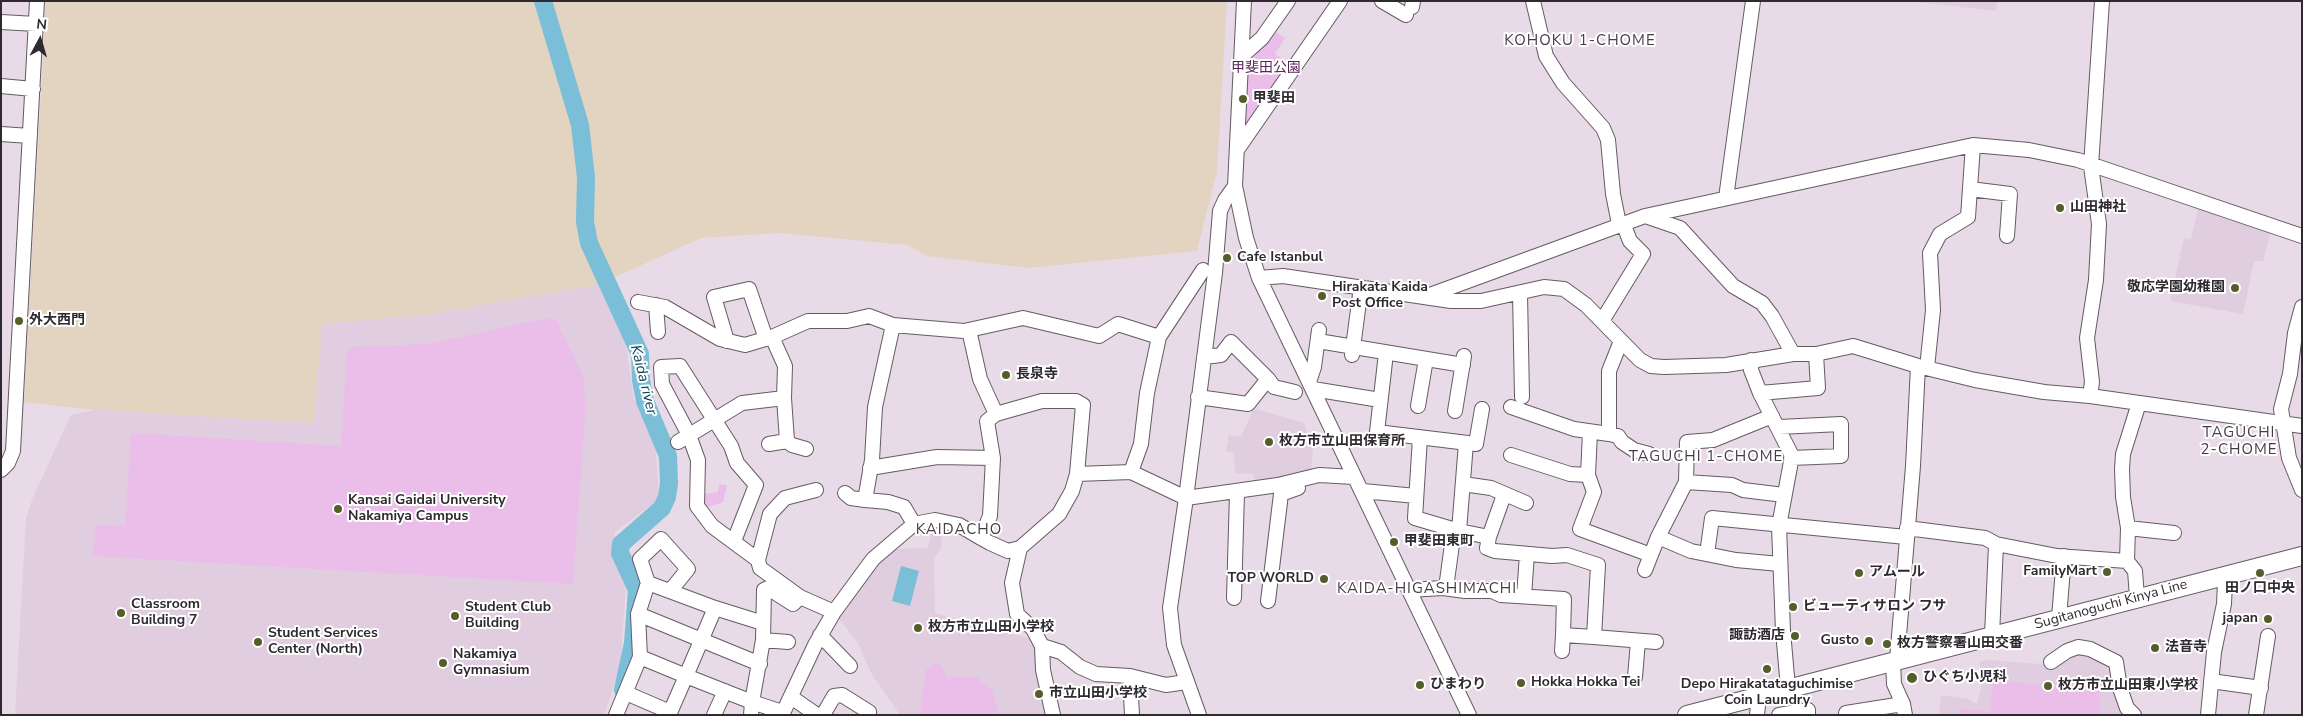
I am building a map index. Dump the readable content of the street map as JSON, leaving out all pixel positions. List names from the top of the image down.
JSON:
{
  "streets": {
    "main road": ["Sugitanoguchi Kinya Line"]
  },
  "districts": [
    "KOHOKU 1-CHOME",
    "TAGUCHI 2-CHOME",
    "TAGUCHI 1-CHOME",
    "KAIDACHO",
    "KAIDA-HIGASHIMACHI"
  ],
  "water": ["Kaida river"],
  "parks": ["甲斐田公園"],
  "places": [
    "甲斐田",
    "山田神社",
    "Cafe Istanbul",
    "敬応学園幼稚園",
    "Hirakata Kaida Post Office",
    "外大西門",
    "長泉寺",
    "枚方市立山田保育所",
    "Kansai Gaidai University Nakamiya Campus",
    "甲斐田東町",
    "FamilyMart",
    "アムール",
    "田ノ口中央",
    "TOP WORLD",
    "ビューティサロン フサ",
    "Classroom Building 7",
    "Student Club Building",
    "japan",
    "枚方市立山田小学校",
    "諏訪酒店",
    "Gusto",
    "Student Services Center (North)",
    "枚方警察署山田交番",
    "法音寺",
    "Nakamiya Gymnasium",
    "Depo Hirakatataguchimise Coin Laundry",
    "ひぐち小児科",
    "Hokka Hokka Tei",
    "ひまわり",
    "枚方市立山田東小学校",
    "市立山田小学校"
  ],
  "north": "top"
}
